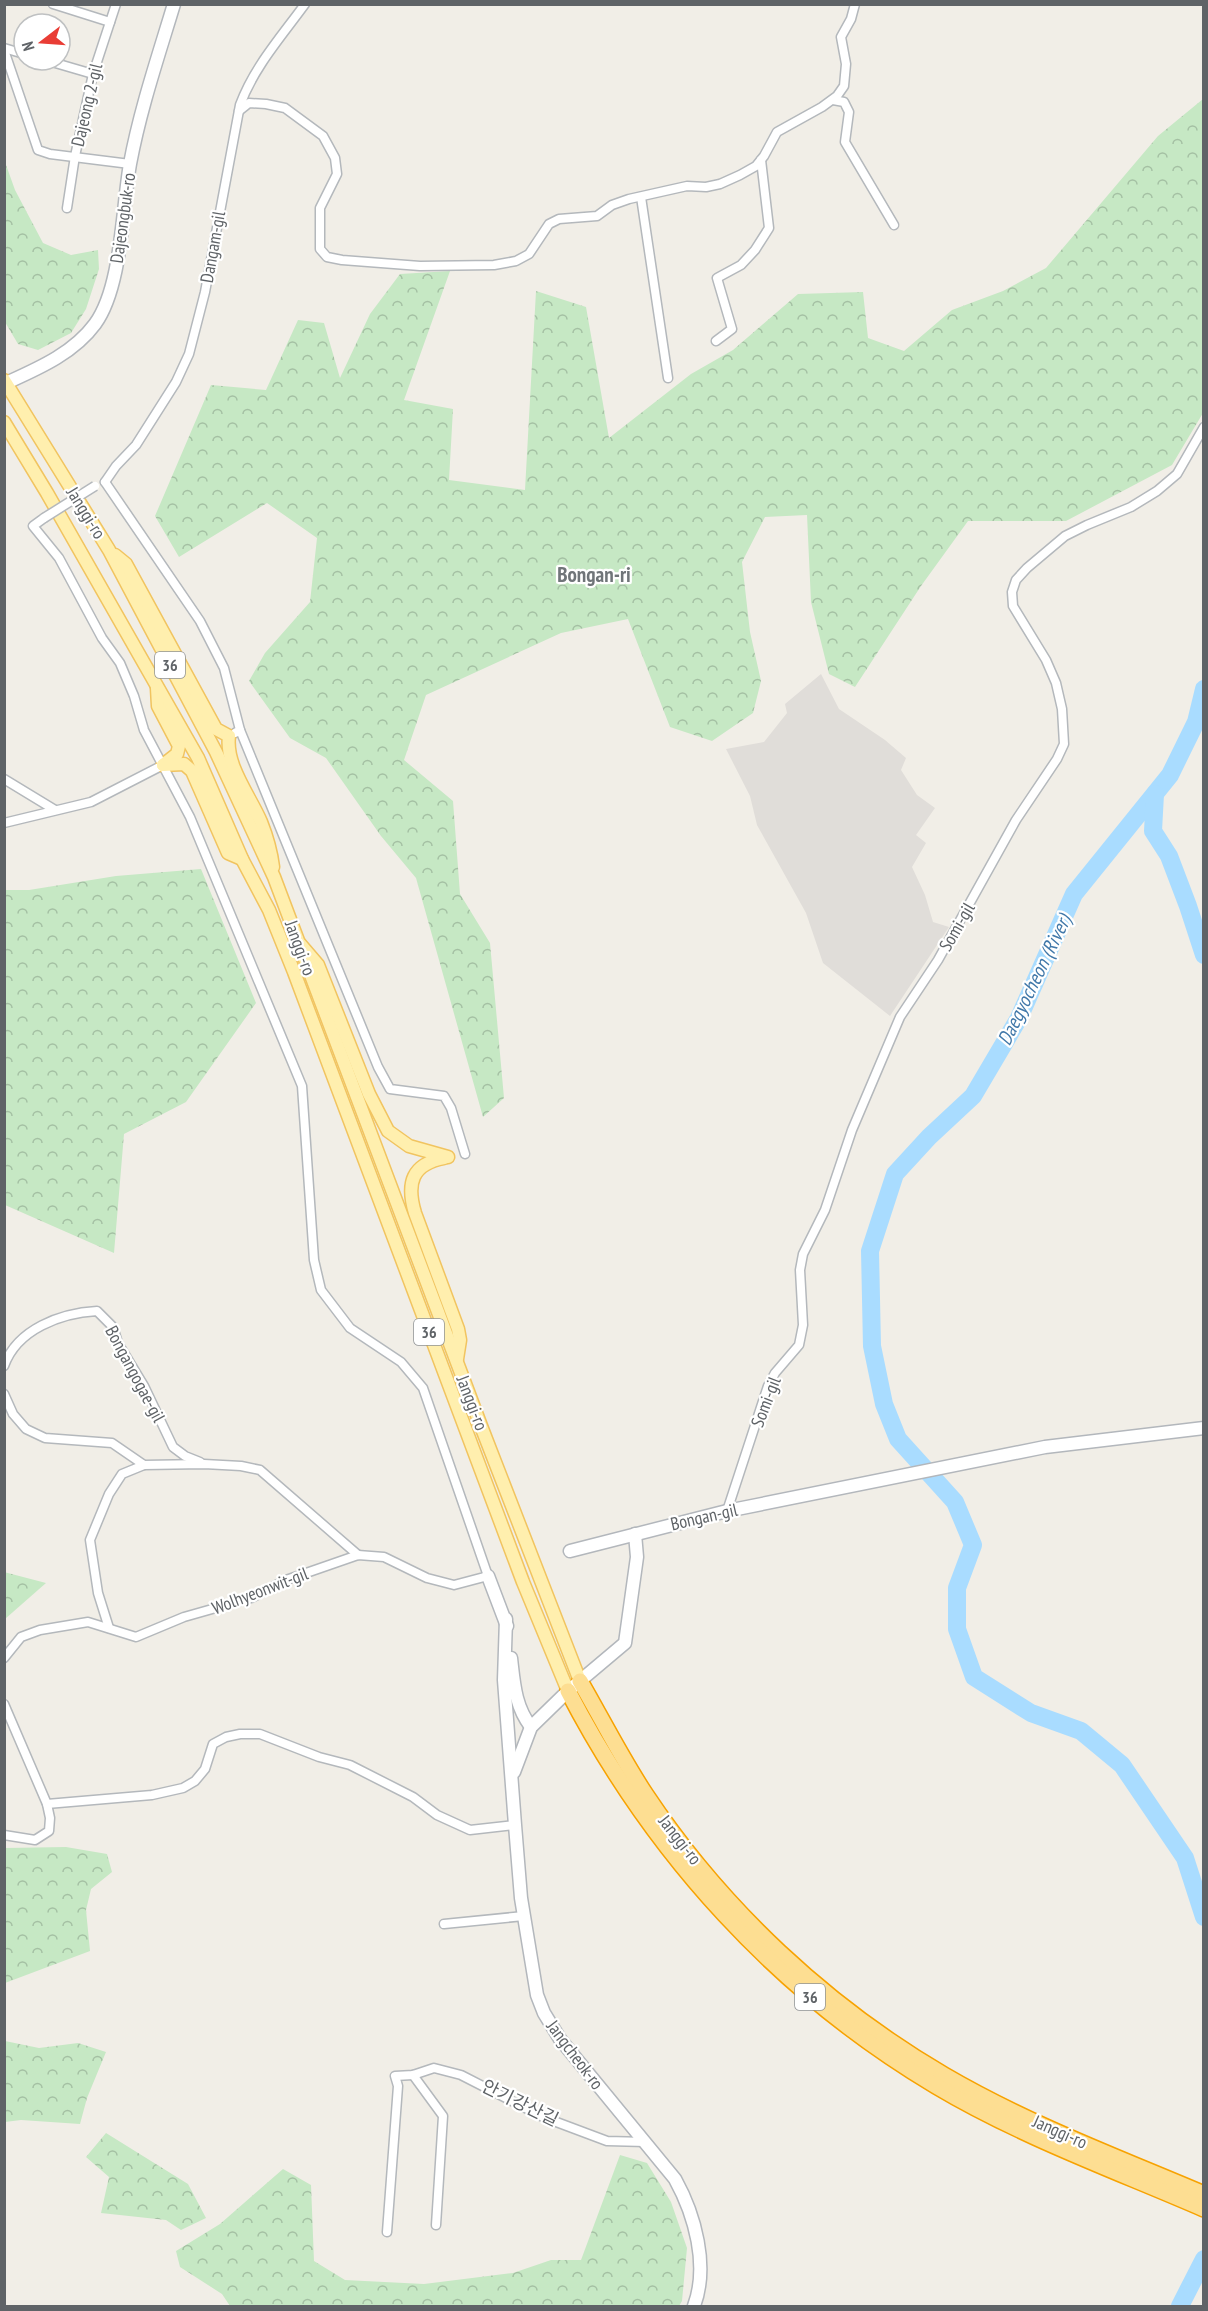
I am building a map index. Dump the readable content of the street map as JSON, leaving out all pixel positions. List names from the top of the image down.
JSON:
{
  "streets": {
    "highway": ["Janggi-ro", "36"],
    "street": [
      "Dajeong 2-gil",
      "Dajeongbuk-ro",
      "Dangam-gil",
      "Somi-gil",
      "Bongangogae-gil",
      "Bongan-gil",
      "Wolhyeonwit-gil",
      "Jangcheok-ro",
      "안기강산길"
    ]
  },
  "crossings": [
    ["Dajeongbuk-ro", "Janggi-ro"],
    ["Somi-gil", "Bongan-gil"],
    ["Bongangogae-gil", "Wolhyeonwit-gil"],
    ["Jangcheok-ro", "안기강산길"]
  ],
  "districts": ["Bongan-ri"],
  "water": ["Daegyocheon (River)"],
  "north": "left"
}
